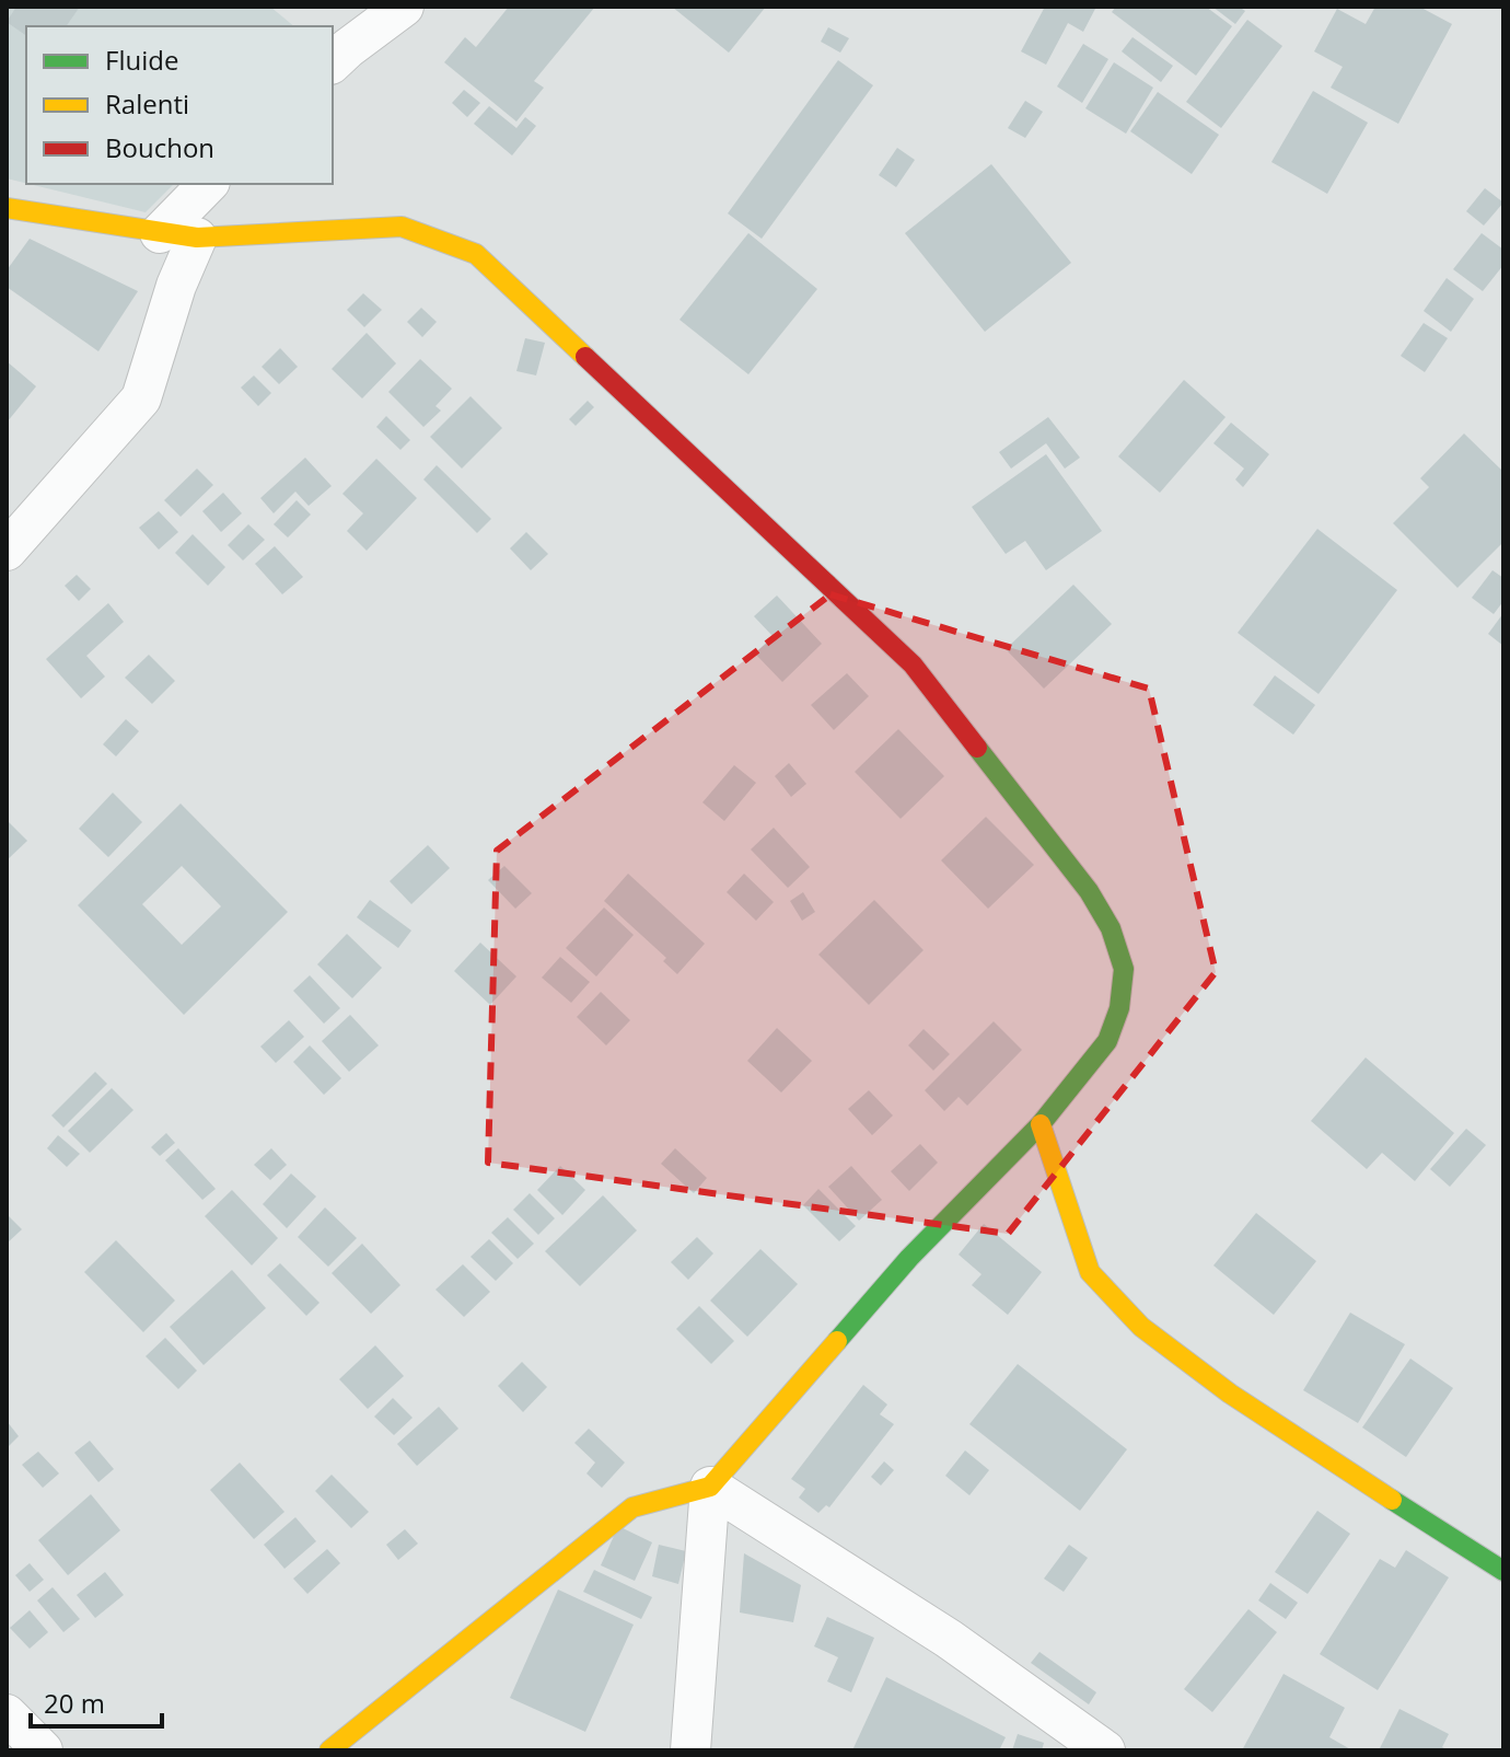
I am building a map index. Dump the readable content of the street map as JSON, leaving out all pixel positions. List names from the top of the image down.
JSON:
{
  "legend": ["Fluide", "Ralenti", "Bouchon"],
  "scale_bar": "20 m"
}
